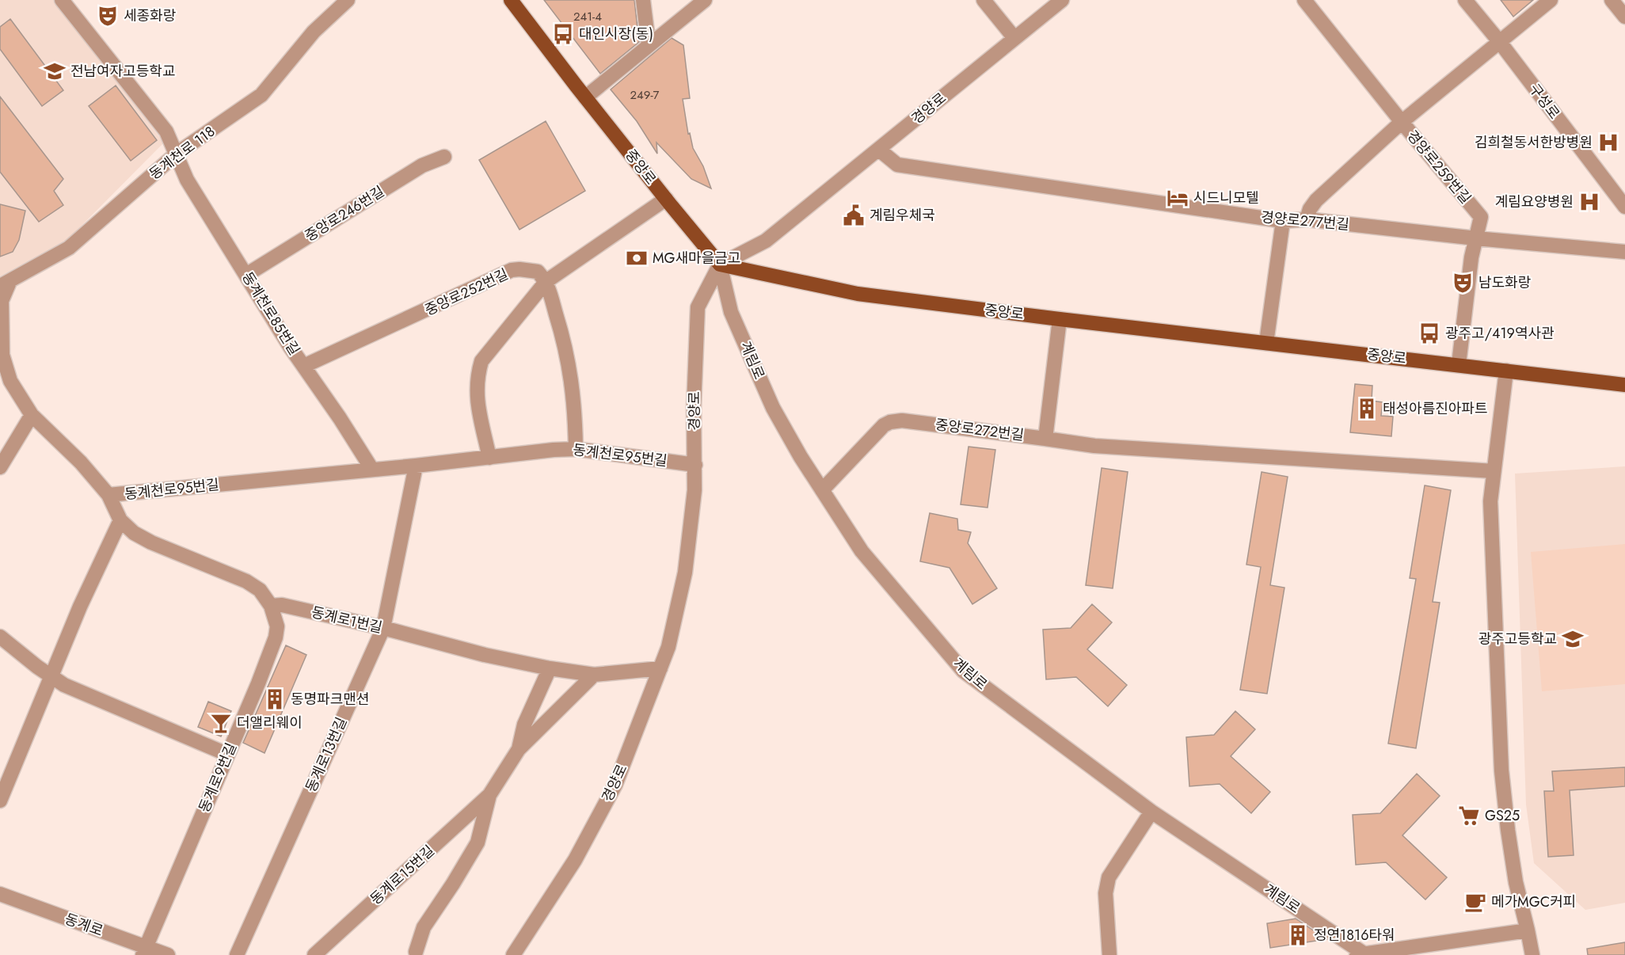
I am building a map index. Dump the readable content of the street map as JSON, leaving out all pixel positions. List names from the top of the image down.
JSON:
{
  "streets": {
    "main road": ["중앙로"],
    "street": [
      "구성로",
      "경양로",
      "동계천로 118",
      "경양로259번길",
      "중앙로246번길",
      "경양로277번길",
      "중앙로252번길",
      "동계천로85번길",
      "계림로",
      "중앙로272번길",
      "동계천로95번길",
      "동계로1번길",
      "동계로13번길",
      "동계로9번길",
      "동계로15번길",
      "동계로"
    ]
  },
  "crossings": [
    ["경양로", "중앙로"],
    ["경양로", "경양로277번길"],
    ["경양로", "계림로"],
    ["경양로", "동계천로95번길"],
    ["경양로", "동계로1번길"],
    ["동계천로 118", "동계천로85번길"],
    ["동계천로 118", "동계천로95번길"],
    ["중앙로", "경양로259번길"],
    ["중앙로", "계림로"],
    ["경양로259번길", "경양로277번길"],
    ["중앙로246번길", "동계천로85번길"],
    ["중앙로252번길", "동계천로85번길"],
    ["동계천로85번길", "동계천로95번길"],
    ["계림로", "중앙로272번길"],
    ["동계천로95번길", "동계로13번길"],
    ["동계로1번길", "동계로13번길"],
    ["동계로1번길", "동계로9번길"],
    ["동계로1번길", "동계로15번길"],
    ["동계로9번길", "동계로"]
  ],
  "places": {
    "theatre": ["세종화랑", "남도화랑"],
    "bus stop": ["대인시장(동)", "광주고/419역사관"],
    "school or university": ["전남여자고등학교", "광주고등학교"],
    "hospital": ["김희철동서한방병원", "계림요양병원"],
    "hotel": ["시드니모텔"],
    "public building": ["계림우체국"],
    "bank": ["MG새마을금고"],
    "building": ["태성아름진아파트", "동명파크맨션", "정연1816타워"],
    "bar": ["더앨리웨이"],
    "supermarket": ["GS25"],
    "cafe": ["메가MGC커피"]
  },
  "house_numbers": ["241-4", "249-7"]
}
